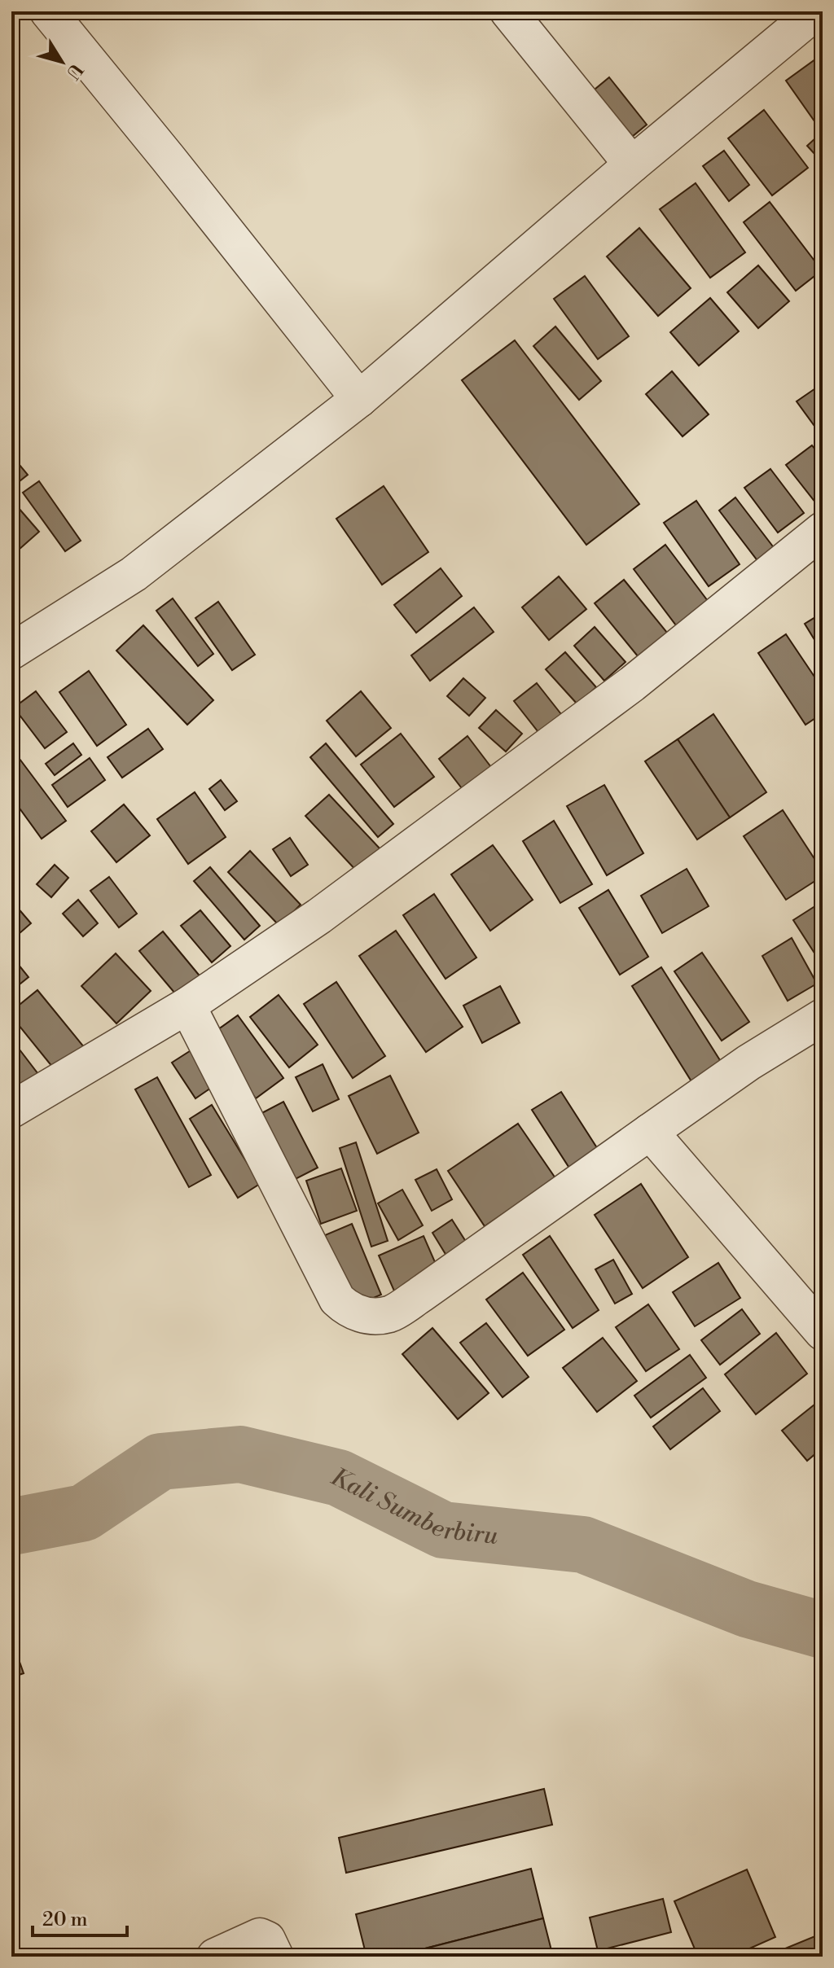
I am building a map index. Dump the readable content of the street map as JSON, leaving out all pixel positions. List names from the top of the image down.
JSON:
{
  "water": ["Kali Sumberbiru"],
  "scale_bar": "20 m",
  "north": "bottom right"
}
